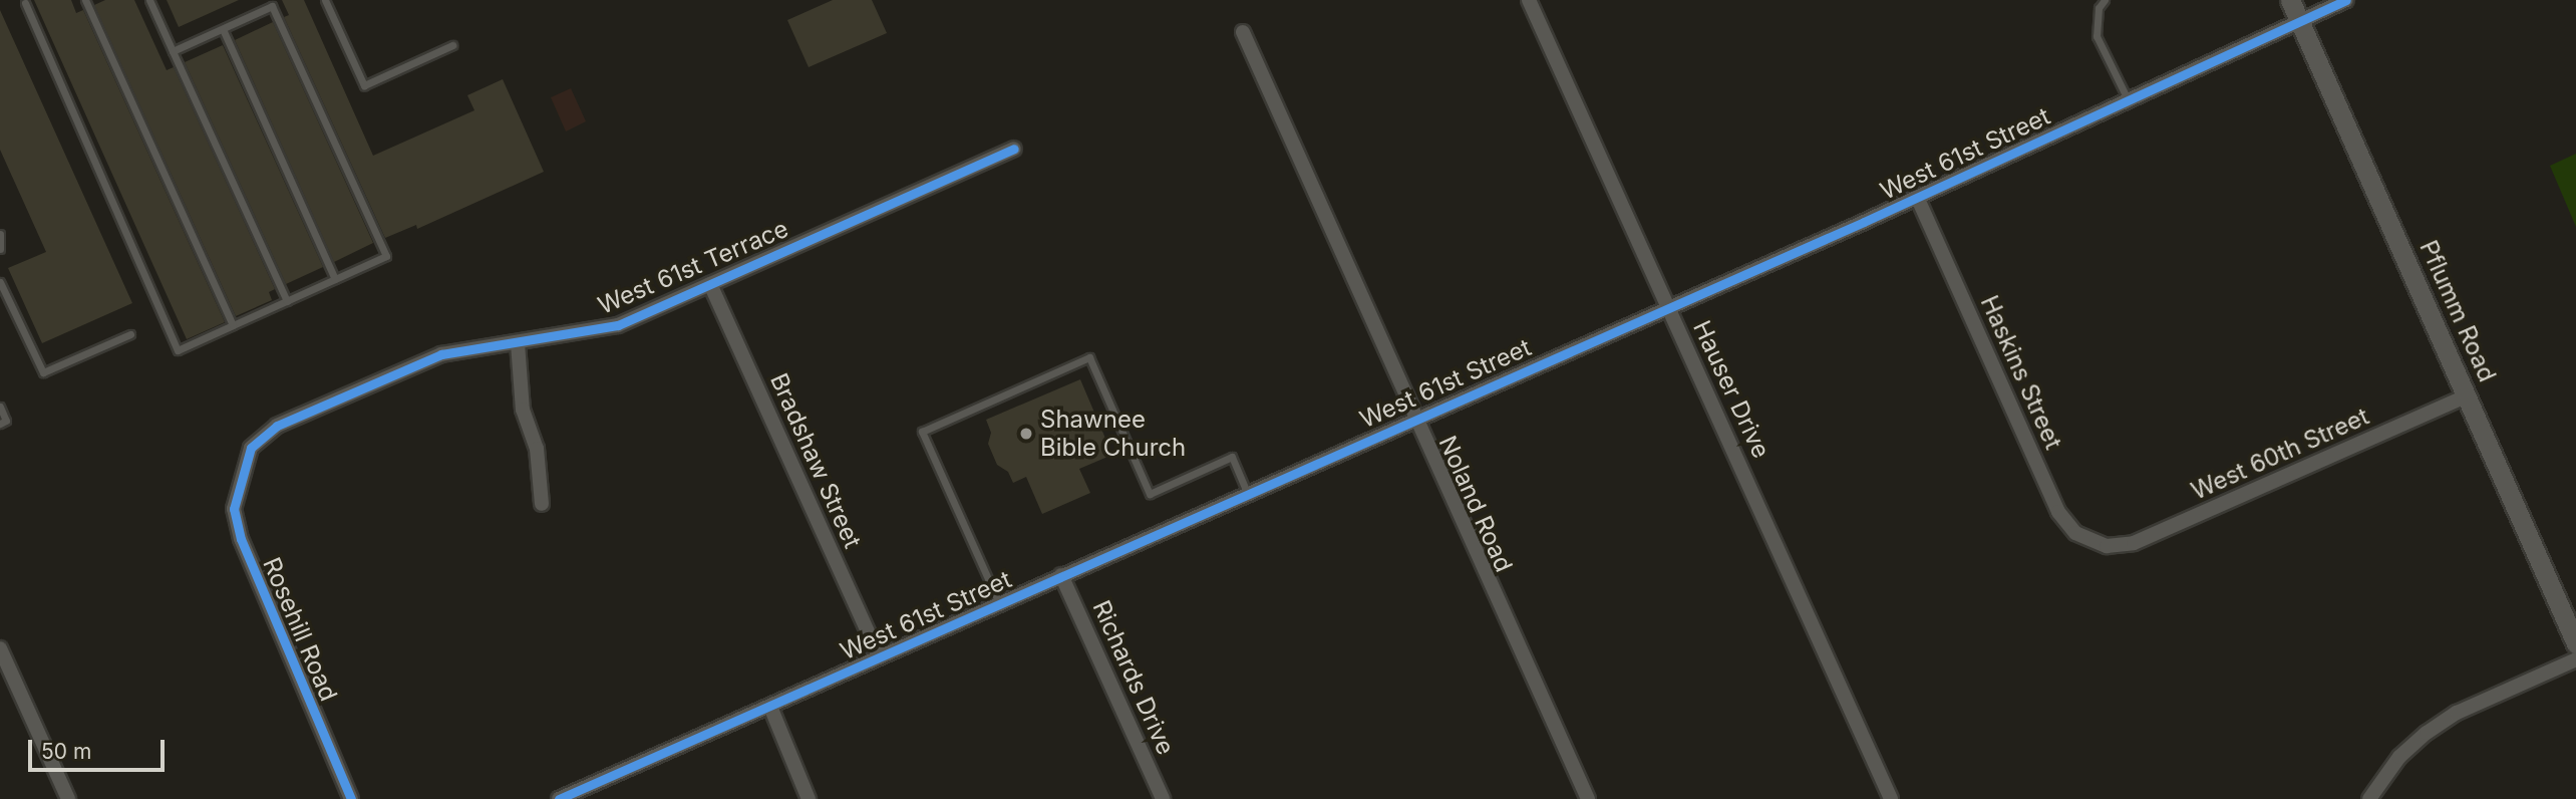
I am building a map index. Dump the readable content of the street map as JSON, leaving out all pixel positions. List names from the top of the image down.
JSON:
{
  "streets": {
    "main road": ["Pflumm Road"],
    "street": [
      "West 61st Street",
      "West 61st Terrace",
      "Haskins Street",
      "Hauser Drive",
      "West 60th Street",
      "Bradshaw Street",
      "Noland Road",
      "Rosehill Road",
      "Richards Drive"
    ]
  },
  "crossings": [
    ["West 61st Street", "Pflumm Road"],
    ["West 61st Street", "Haskins Street"],
    ["West 61st Street", "Hauser Drive"],
    ["West 61st Street", "Bradshaw Street"],
    ["West 61st Street", "Noland Road"],
    ["West 61st Street", "Richards Drive"],
    ["West 61st Terrace", "Bradshaw Street"],
    ["West 61st Terrace", "Rosehill Road"],
    ["Pflumm Road", "West 60th Street"],
    ["Haskins Street", "West 60th Street"]
  ],
  "places": ["Shawnee Bible Church"],
  "scale_bar": "50 m"
}
